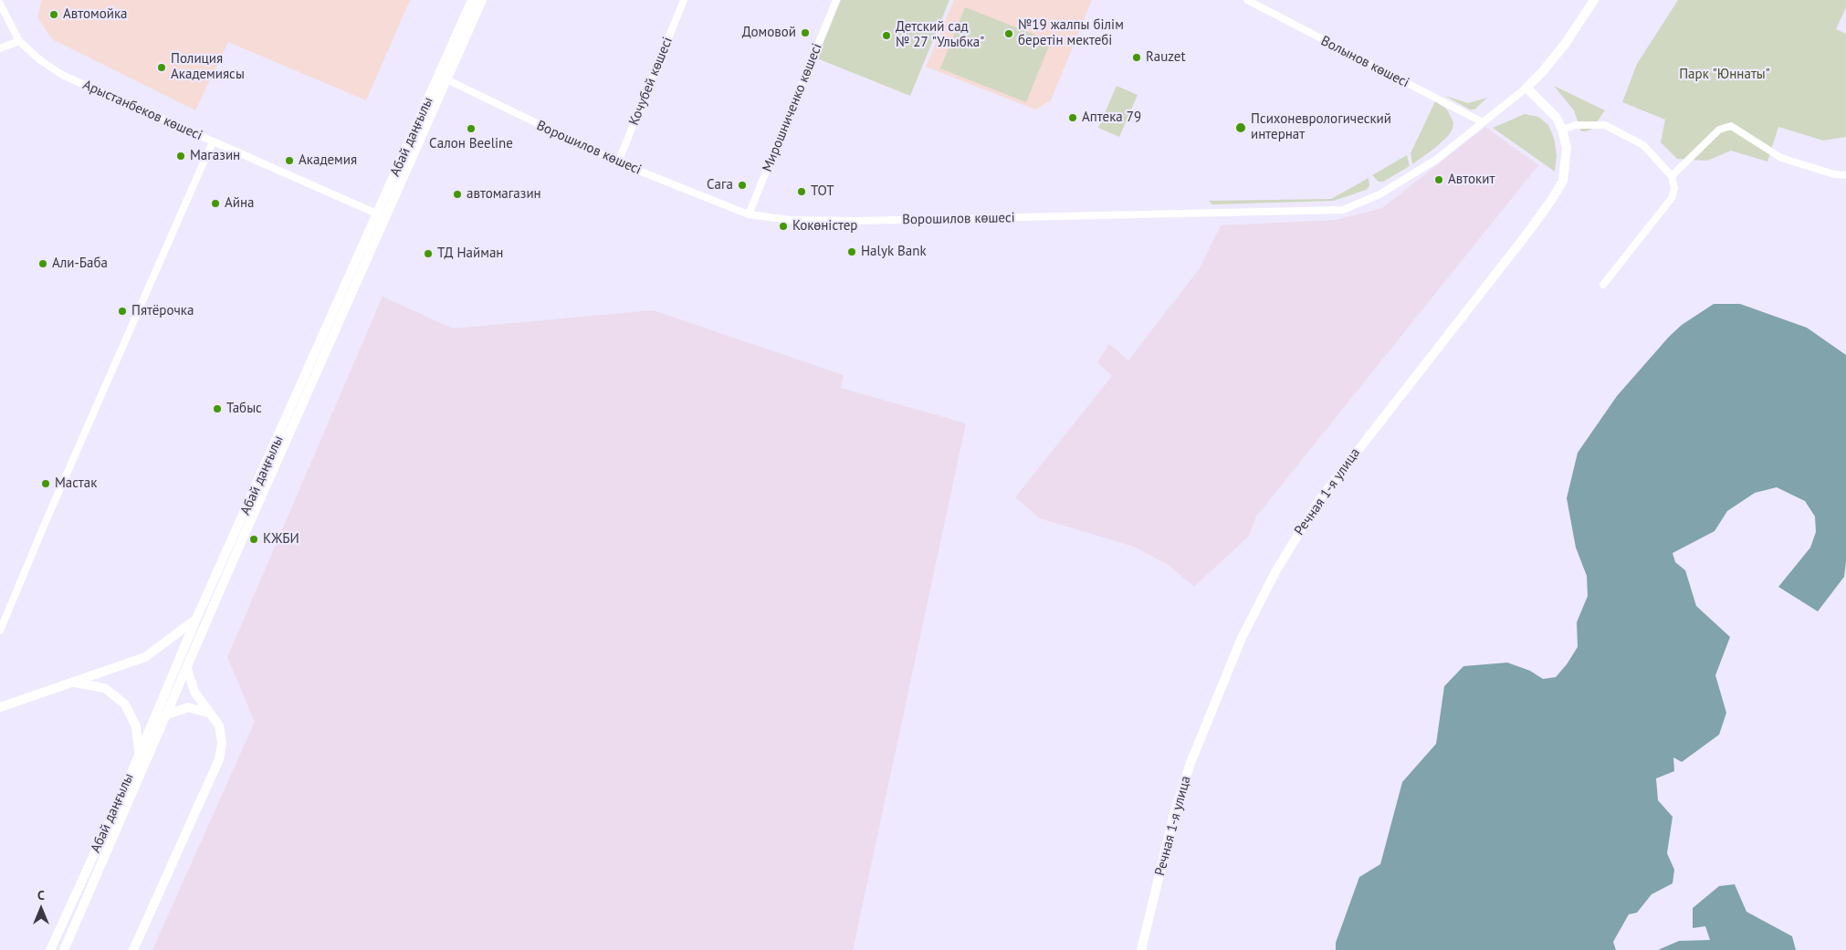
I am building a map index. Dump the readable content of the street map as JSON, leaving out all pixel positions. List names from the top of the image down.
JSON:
{
  "streets": {
    "main road": ["Абай даңғылы", "Речная 1-я улица"],
    "street": [
      "Волынов көшесі",
      "Кочубей көшесі",
      "Мирошниченко көшесі",
      "Арыстанбеков көшесі",
      "Ворошилов көшесі"
    ]
  },
  "crossings": [
    ["Волынов көшесі", "Ворошилов көшесі"],
    ["Кочубей көшесі", "Ворошилов көшесі"],
    ["Мирошниченко көшесі", "Ворошилов көшесі"],
    ["Арыстанбеков көшесі", "Абай даңғылы"],
    ["Абай даңғылы", "Ворошилов көшесі"],
    ["Ворошилов көшесі", "Речная 1-я улица"]
  ],
  "parks": ["Парк \"Юннаты\""],
  "places": [
    "Автомойка",
    "Домовой",
    "№19 жалпы білім беретін мектебі",
    "Детский сад № 27 \"Улыбка\"",
    "Rauzet",
    "Полиция Академиясы",
    "Аптека 79",
    "Психоневрологический интернат",
    "Cалон Beeline",
    "Магазин",
    "Академия",
    "Автокит",
    "Сага",
    "ТОТ",
    "автомагазин",
    "Айна",
    "Кокөністер",
    "Halyk Bank",
    "ТД Найман",
    "Али-Баба",
    "Пятёрочка",
    "Табыс",
    "Мастак",
    "КЖБИ"
  ],
  "north": "top"
}
